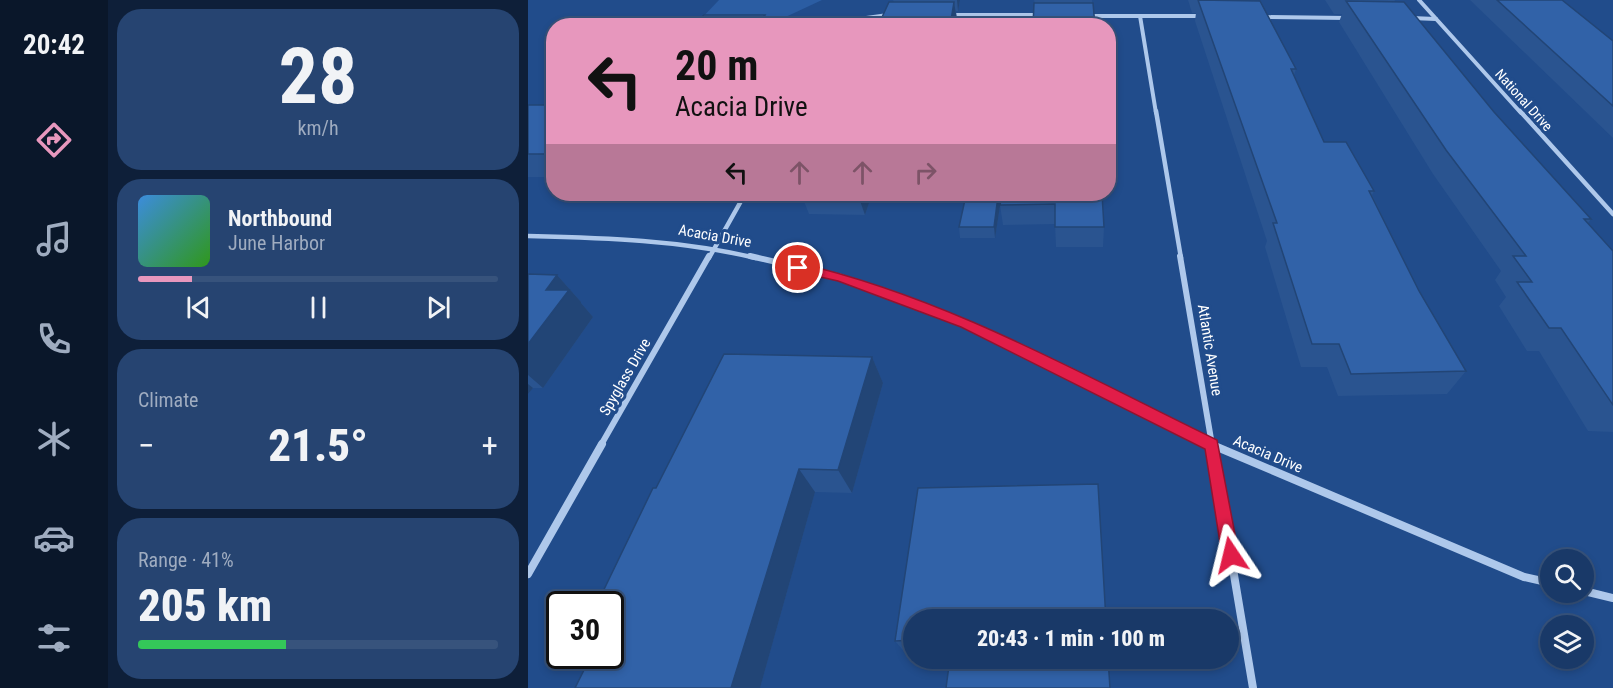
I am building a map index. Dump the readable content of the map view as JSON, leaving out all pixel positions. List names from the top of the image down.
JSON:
{
  "streets": {
    "street": [
      "National Drive",
      "Acacia Drive",
      "Atlantic Avenue",
      "Spyglass Drive"
    ]
  },
  "crossings": [
    ["Acacia Drive", "Atlantic Avenue"],
    ["Acacia Drive", "Spyglass Drive"]
  ],
  "page": {
    "tabs": "20:42",
    "tile": [
      ["28", "km/h"],
      "Climate",
      ["Range · 41%", "205 km"]
    ],
    "turn": ["20 m", "Acacia Drive"],
    "song": ["Northbound", "June Harbor"],
    "heat": ["−", "21.5°", "+"],
    "limit": "30",
    "trip": "20:43 · 1 min · 100 m"
  }
}
